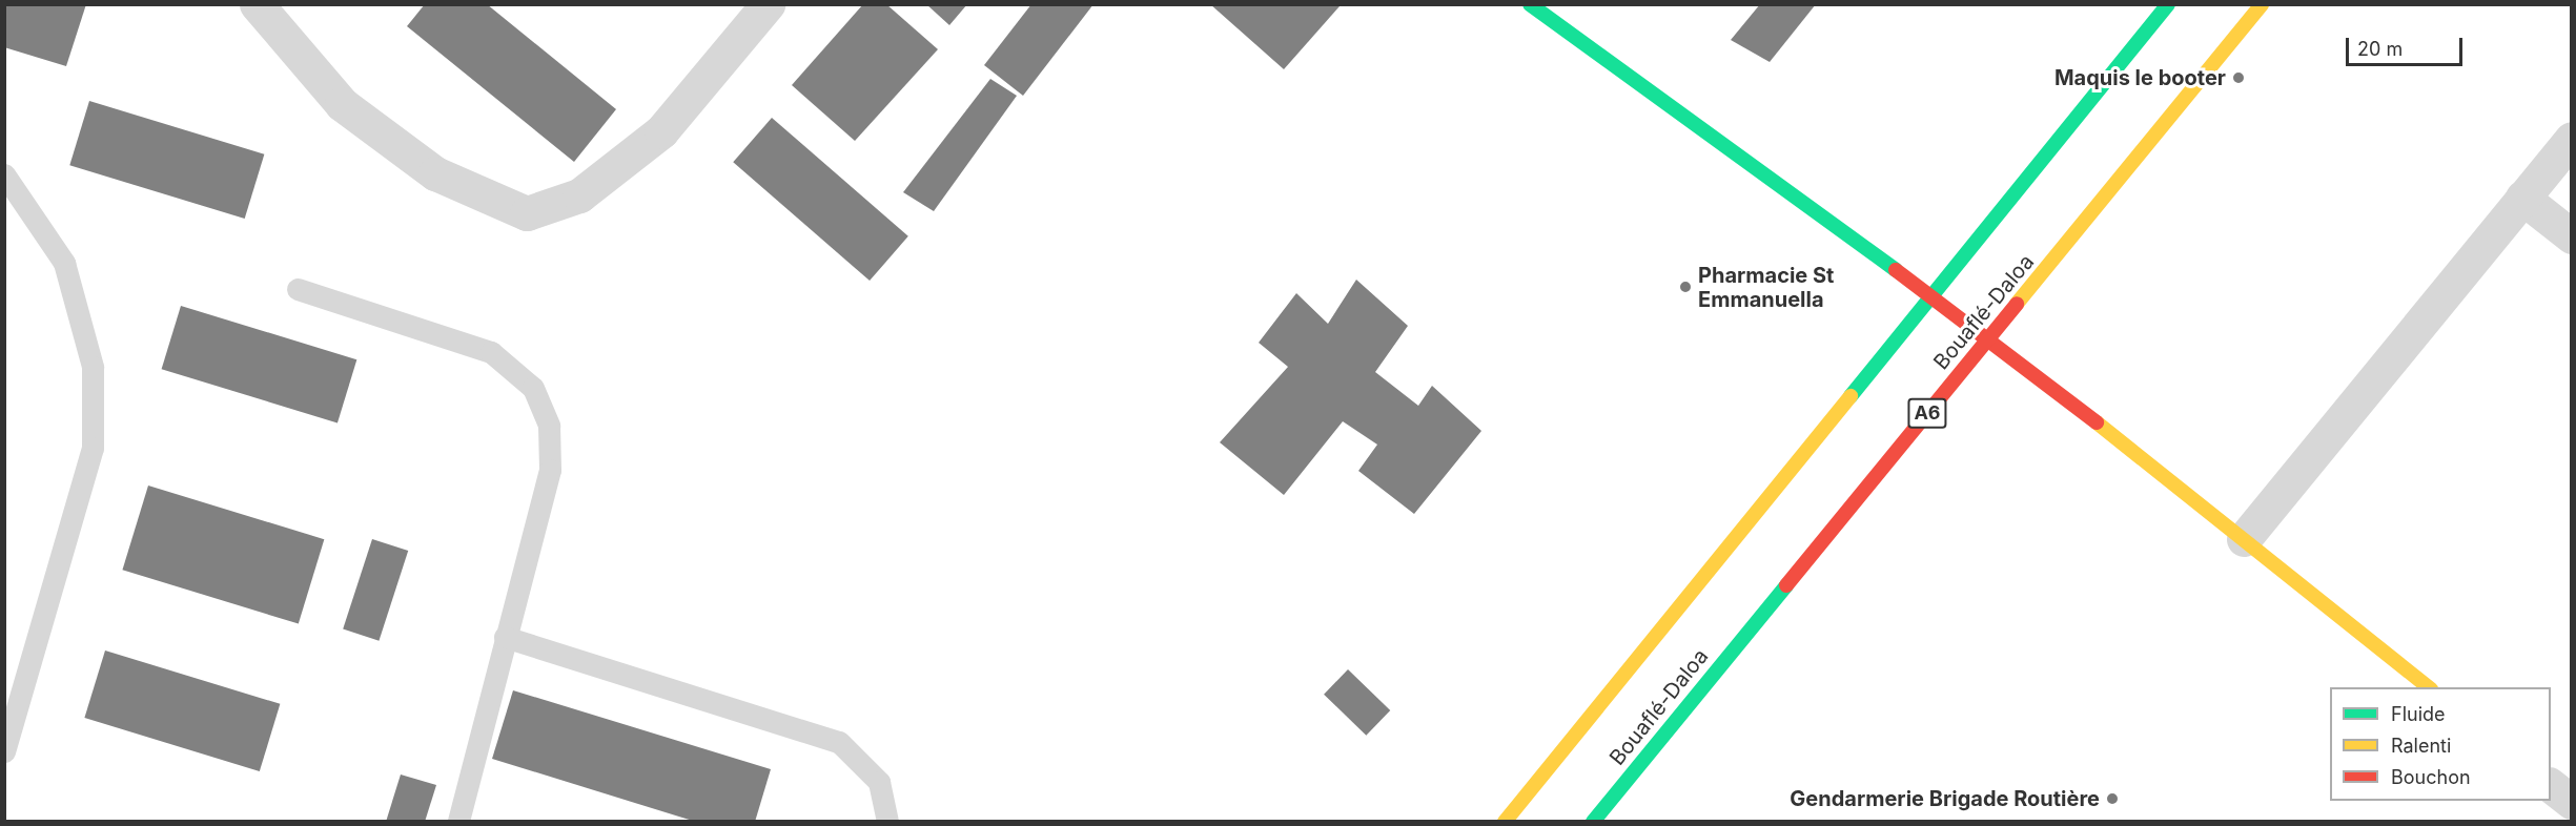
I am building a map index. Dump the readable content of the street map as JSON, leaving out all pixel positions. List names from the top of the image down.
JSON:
{
  "streets": {
    "main road": ["Bouaflé-Daloa", "A6"]
  },
  "places": ["Maquis le booter", "Pharmacie St Emmanuella", "Gendarmerie Brigade Routière"],
  "legend": ["Fluide", "Ralenti", "Bouchon"],
  "scale_bar": "20 m"
}
